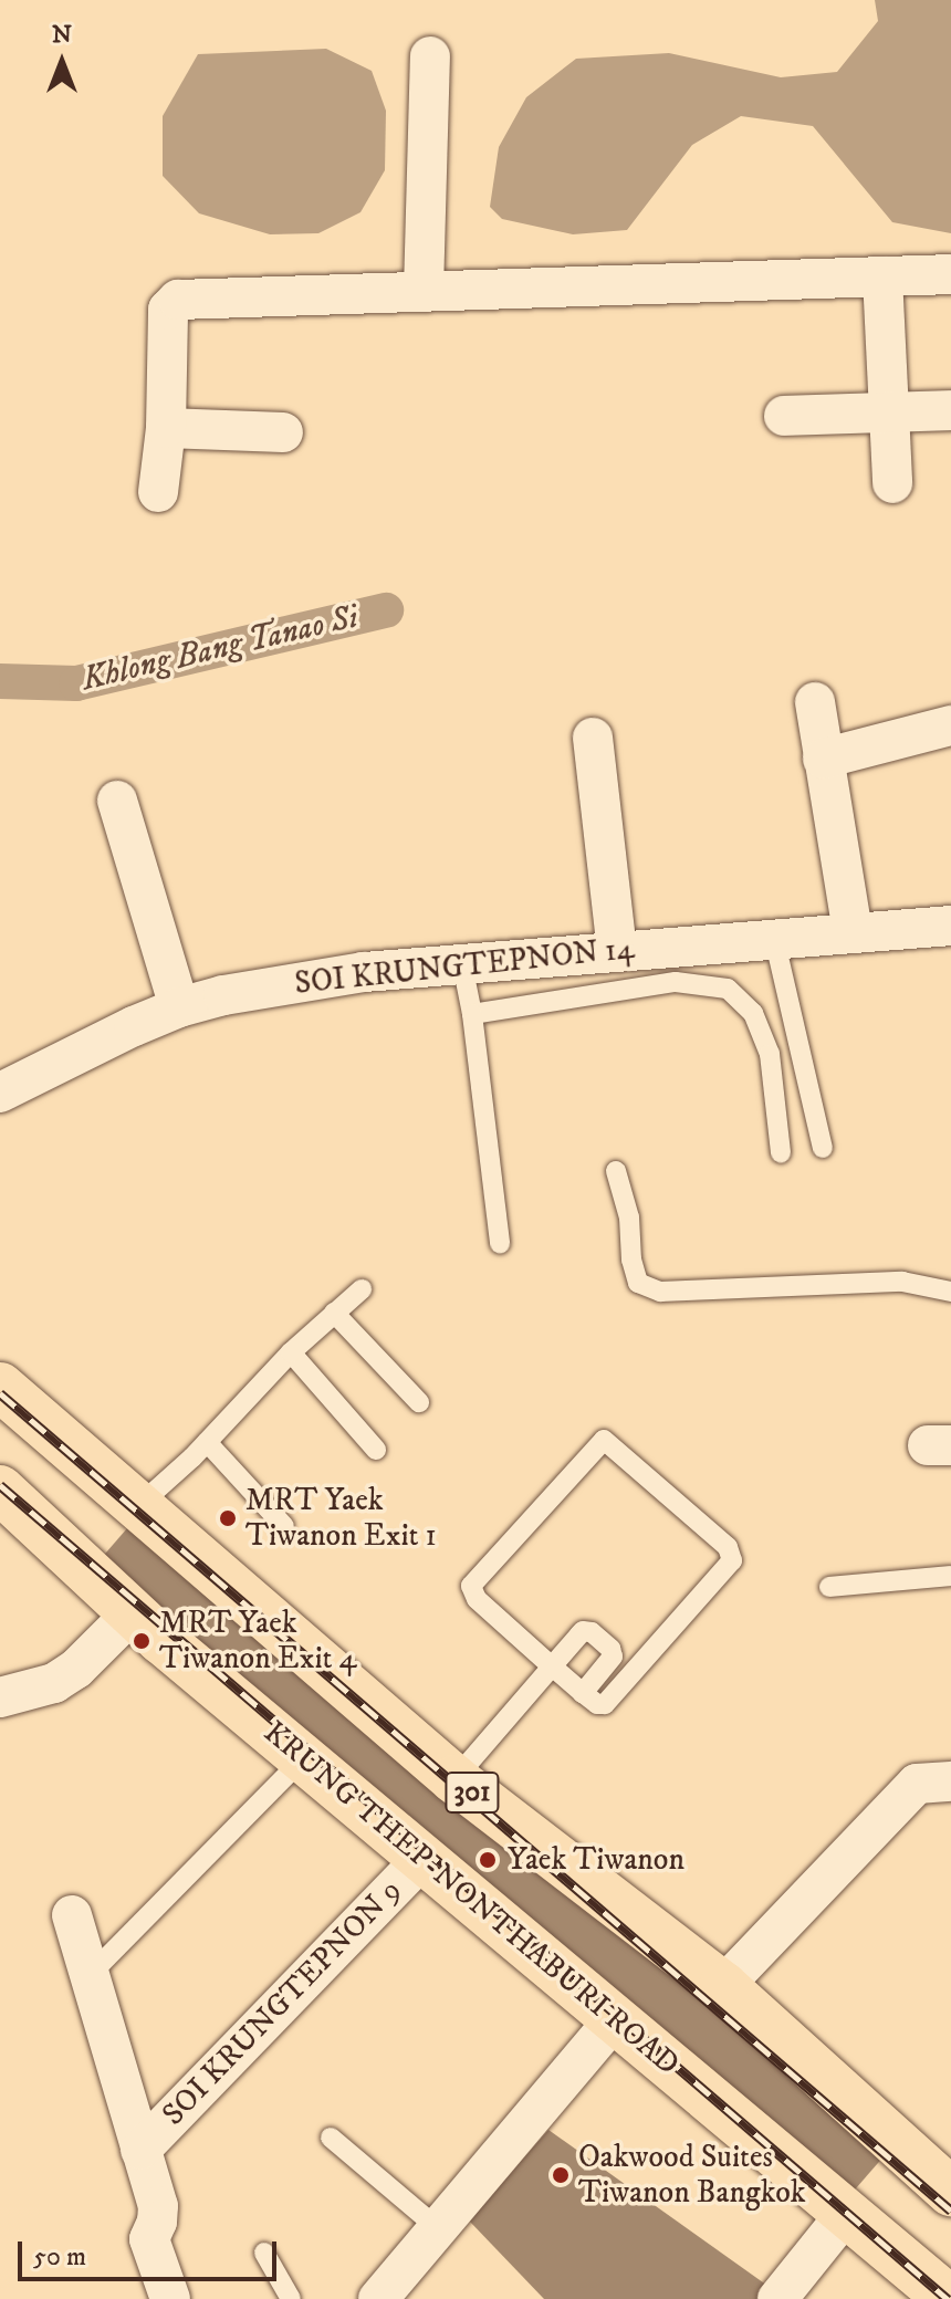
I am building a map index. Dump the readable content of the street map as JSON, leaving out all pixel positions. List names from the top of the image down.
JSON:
{
  "streets": {
    "main road": ["301", "KRUNG THEP-NONTHABURI ROAD"],
    "street": ["SOI KRUNGTEPNON 14", "SOI KRUNGTEPNON 9"]
  },
  "crossings": [
    ["KRUNG THEP-NONTHABURI ROAD", "SOI KRUNGTEPNON 9"]
  ],
  "water": ["Khlong Bang Tanao Si"],
  "places": [
    "MRT Yaek Tiwanon Exit 1",
    "MRT Yaek Tiwanon Exit 4",
    "Yaek Tiwanon",
    "Oakwood Suites Tiwanon Bangkok"
  ],
  "scale_bar": "50 m",
  "north": "top"
}
